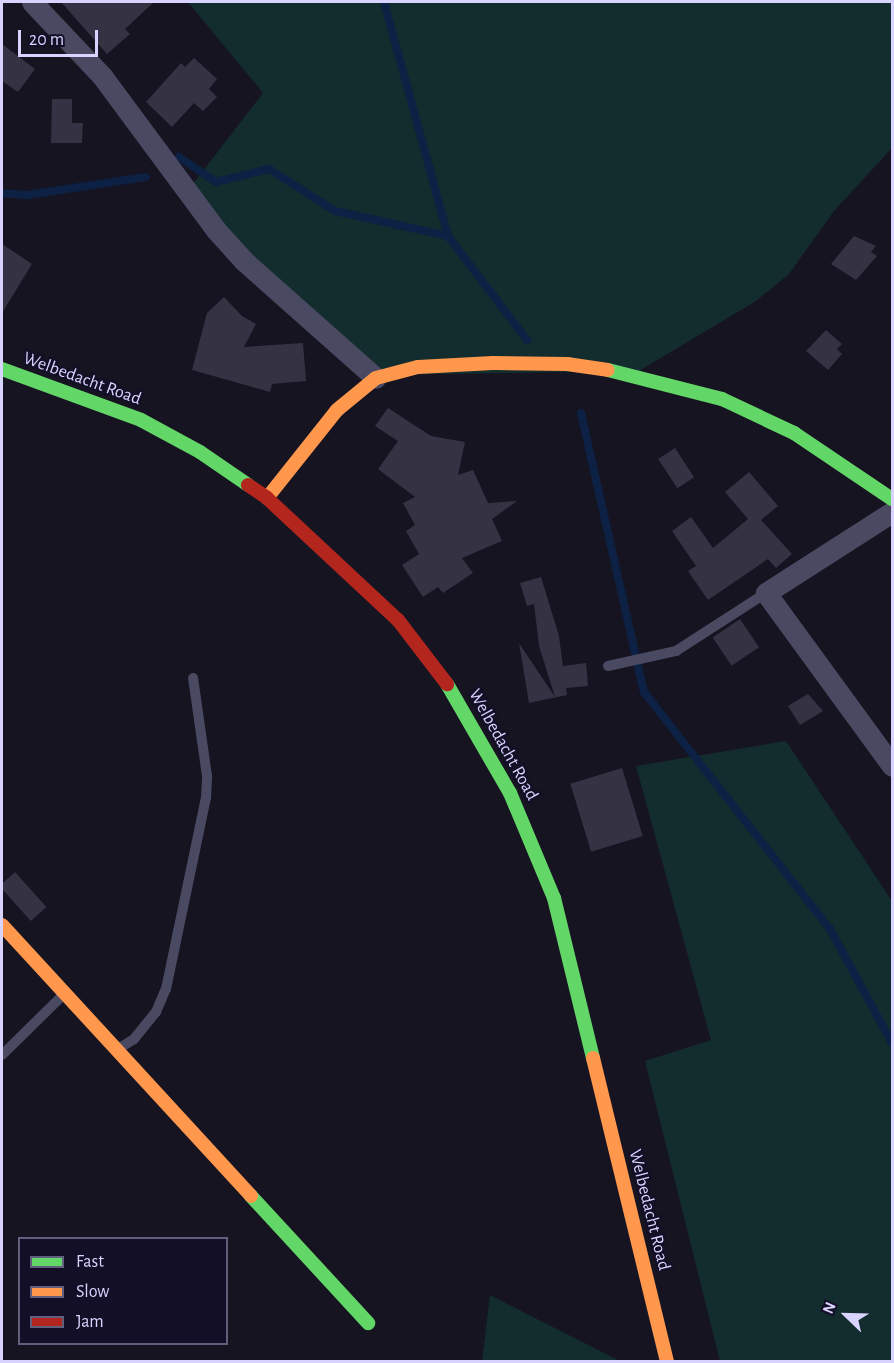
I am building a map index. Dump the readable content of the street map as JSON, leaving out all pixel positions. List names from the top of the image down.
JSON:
{
  "streets": {
    "street": ["Welbedacht Road"]
  },
  "legend": ["Fast", "Slow", "Jam"],
  "scale_bar": "20 m",
  "north": "top left"
}
